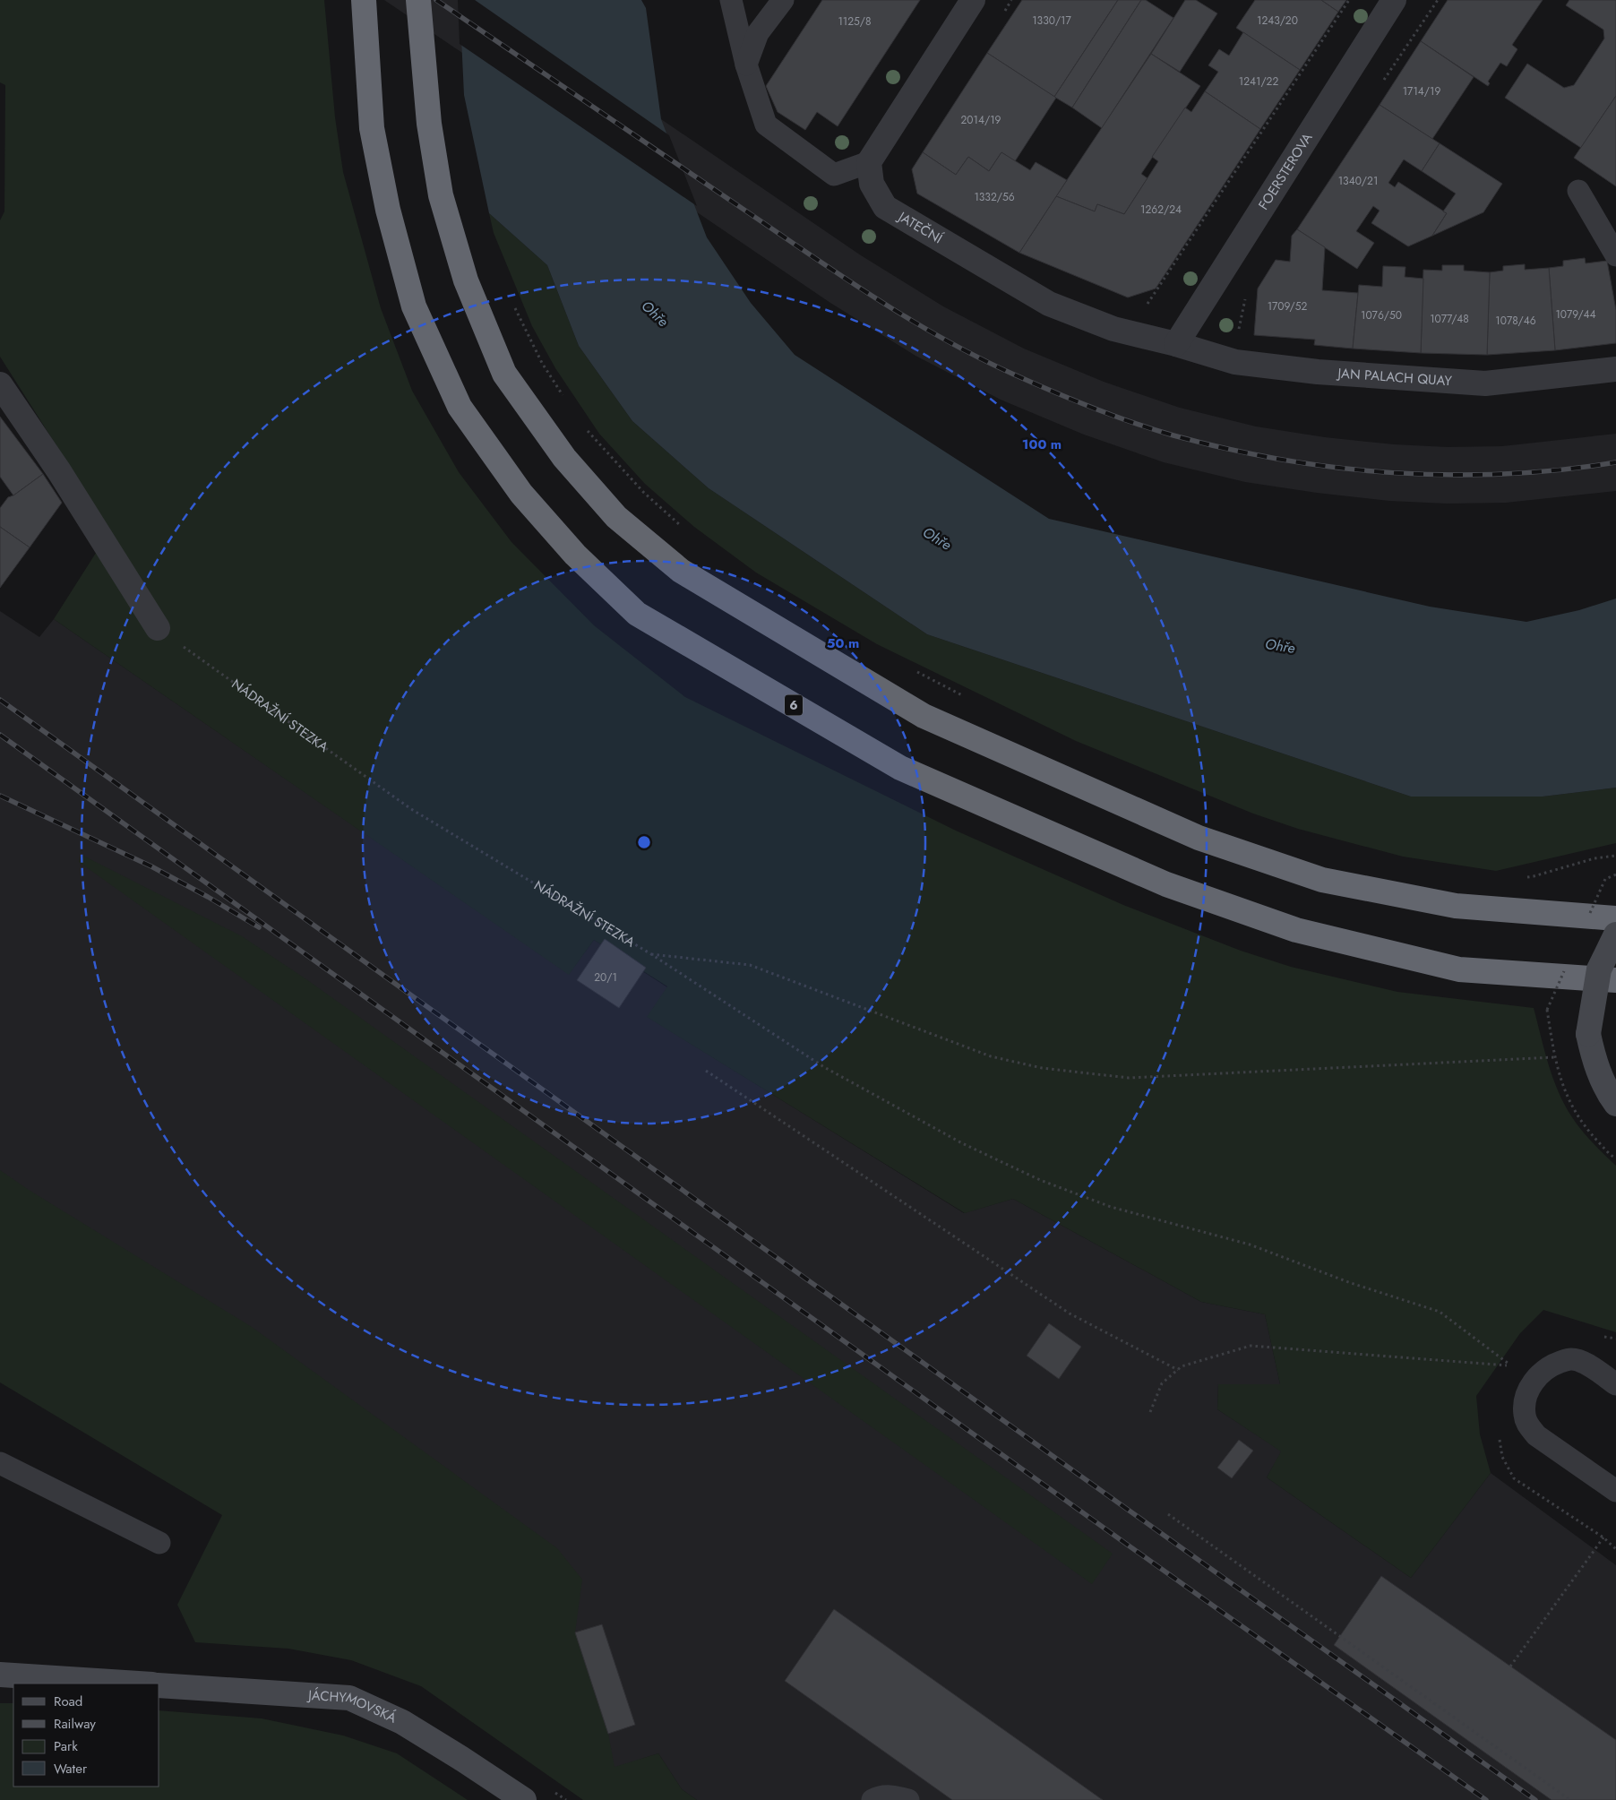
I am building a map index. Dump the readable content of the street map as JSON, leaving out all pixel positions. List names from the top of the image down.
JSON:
{
  "streets": {
    "highway": ["6"],
    "street": [
      "FOERSTEROVA",
      "JATEČNÍ",
      "JAN PALACH QUAY",
      "JÁCHYMOVSKÁ"
    ],
    "path": ["NÁDRAŽNÍ STEZKA"]
  },
  "crossings": [
    ["FOERSTEROVA", "JATEČNÍ"],
    ["FOERSTEROVA", "JAN PALACH QUAY"],
    ["JATEČNÍ", "JAN PALACH QUAY"]
  ],
  "water": ["Ohře"],
  "house_numbers": [
    "1330/17",
    "1243/20",
    "1125/8",
    "1241/22",
    "1714/19",
    "2014/19",
    "1340/21",
    "1332/56",
    "1262/24",
    "1709/52",
    "1079/44",
    "1076/50",
    "1077/48",
    "1078/46",
    "20/1"
  ],
  "legend": [
    "Road",
    "Railway",
    "Park",
    "Water"
  ],
  "rings": ["100 m", "50 m"]
}
